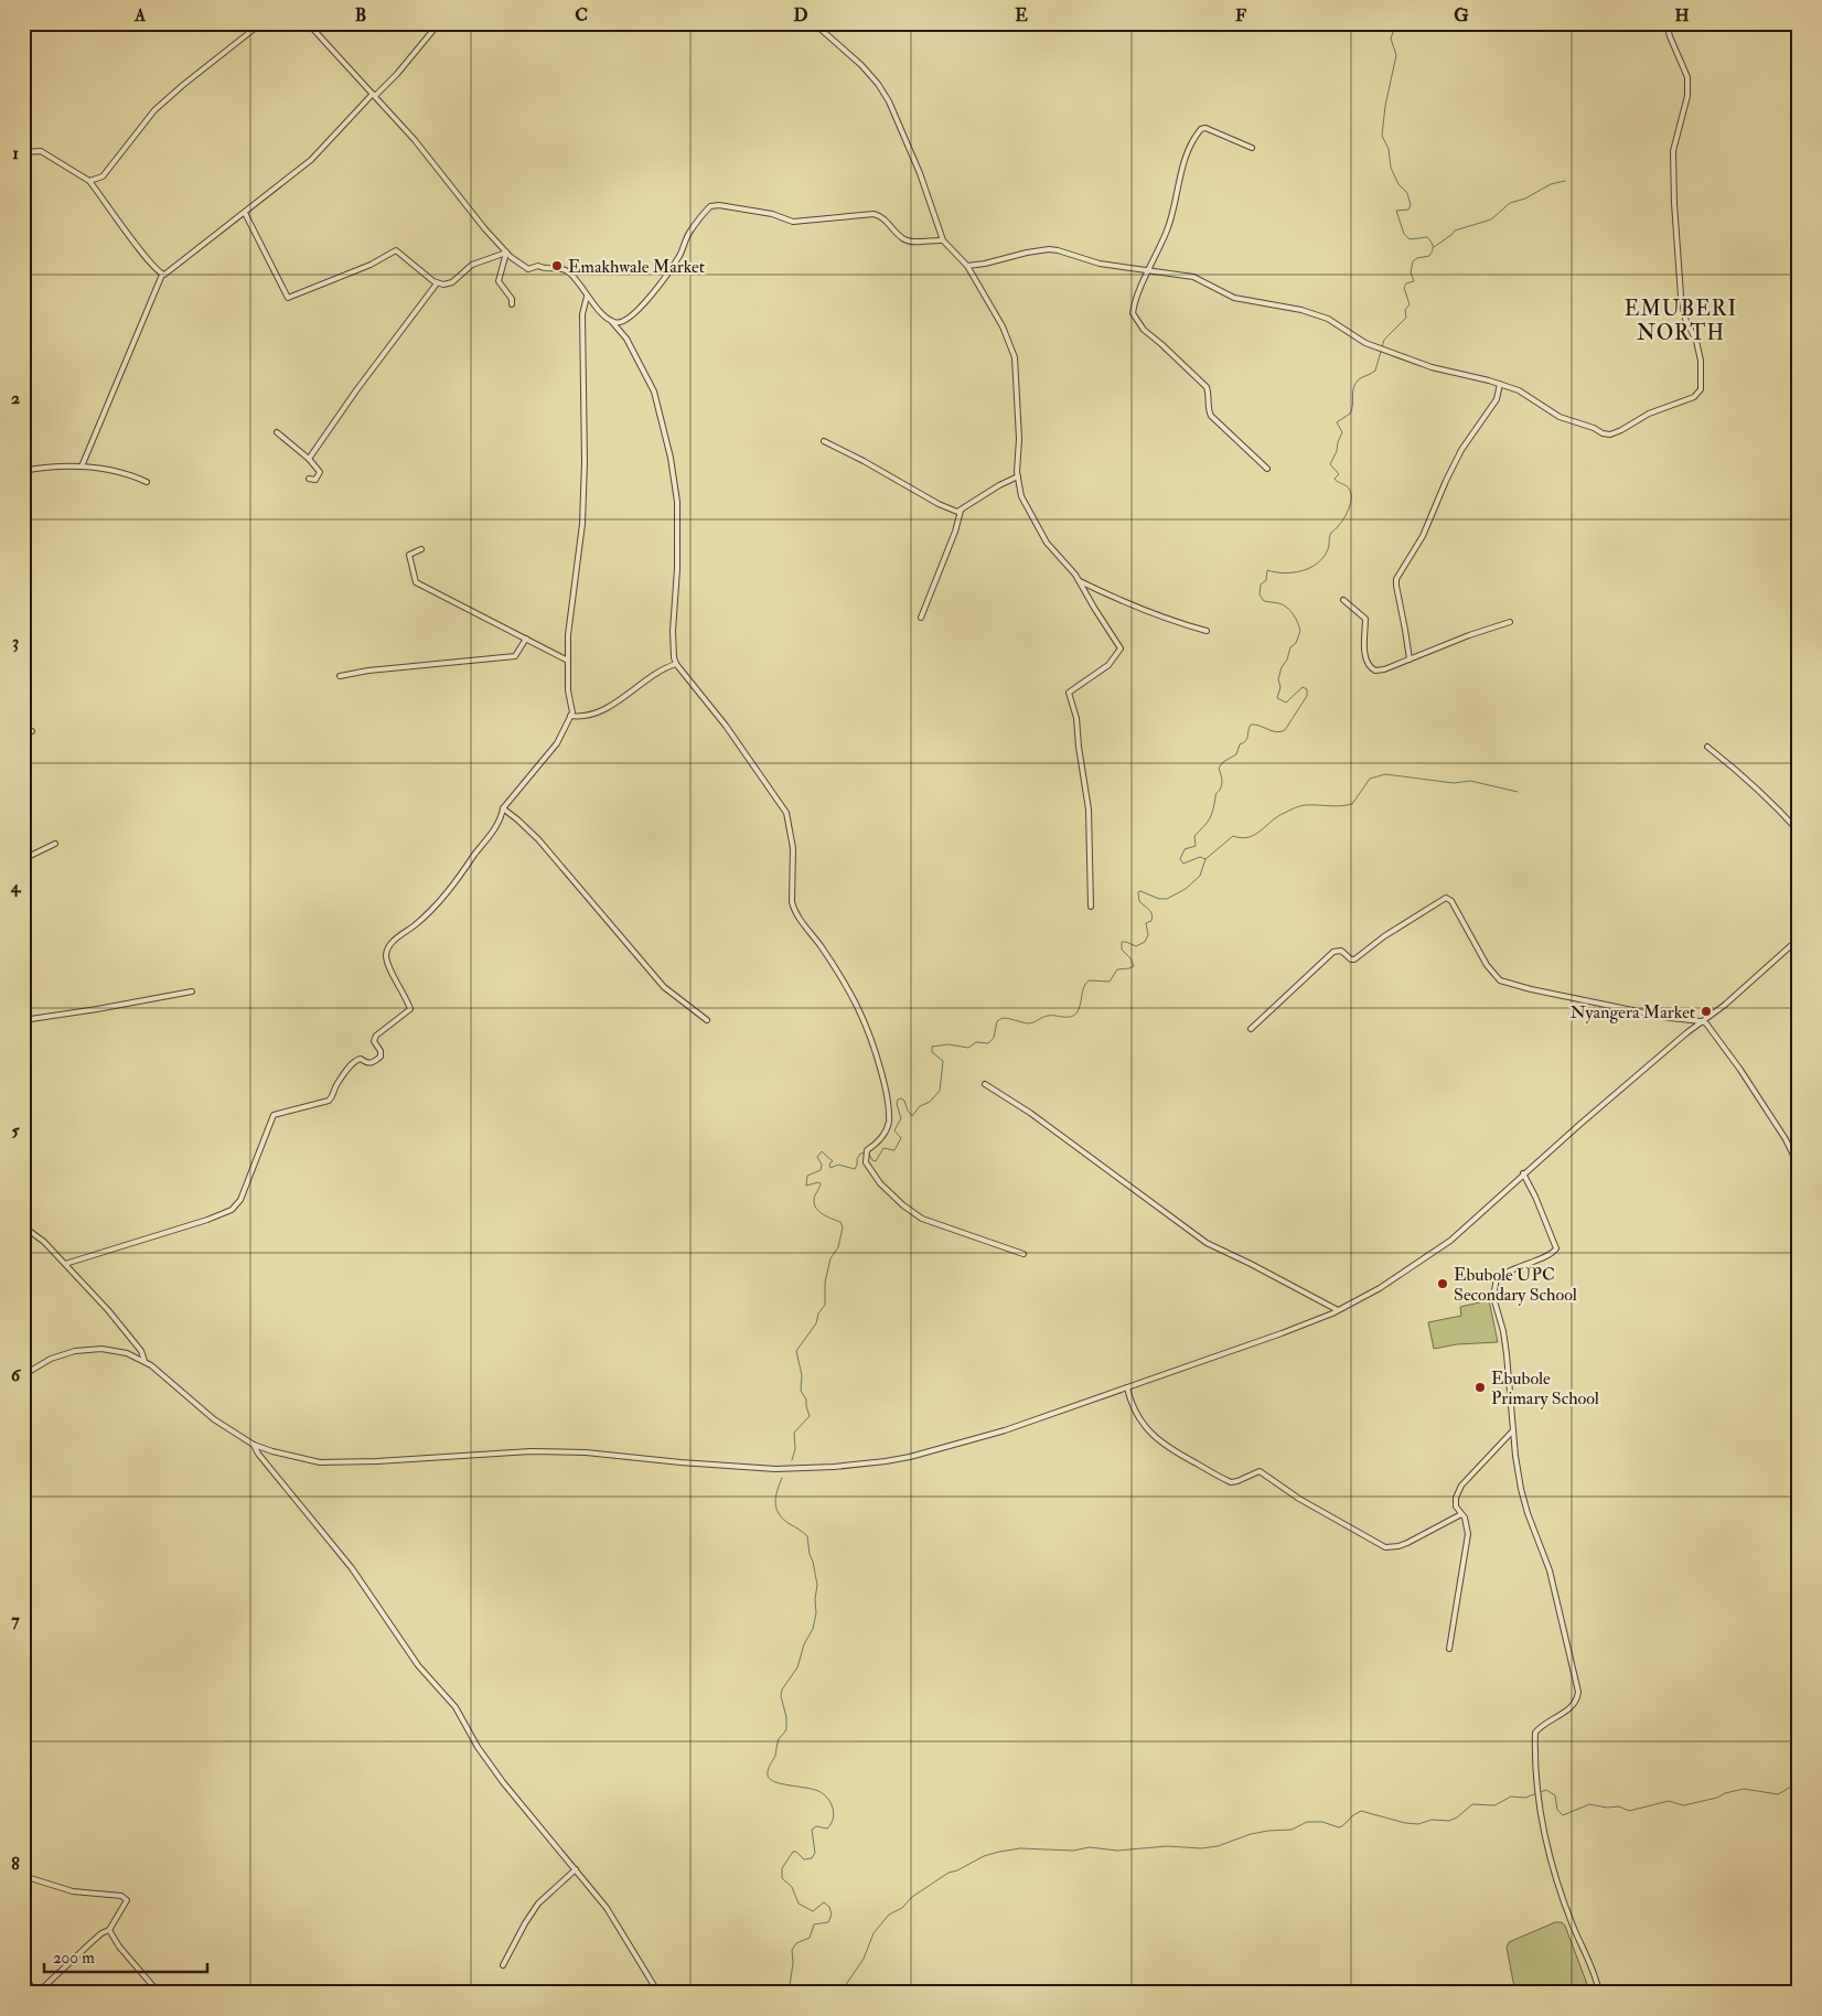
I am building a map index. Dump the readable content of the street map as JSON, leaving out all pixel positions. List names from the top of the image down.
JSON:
{
  "districts": ["EMUBERI NORTH"],
  "places": [
    "Emakhwale Market",
    "Nyangera Market",
    "Ebubole UPC Secondary School",
    "Ebubole Primary School"
  ],
  "scale_bar": "200 m",
  "grid": {
    "columns": [
      "A",
      "B",
      "C",
      "D",
      "E",
      "F",
      "G",
      "H"
    ],
    "rows": [
      "1",
      "2",
      "3",
      "4",
      "5",
      "6",
      "7",
      "8"
    ]
  }
}
